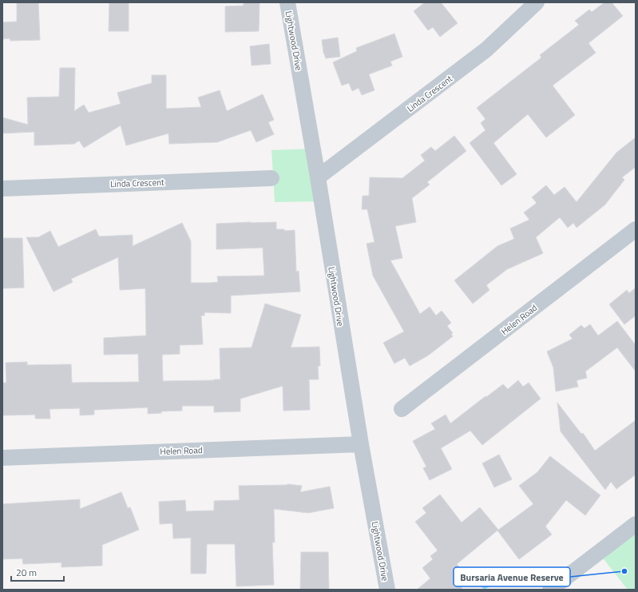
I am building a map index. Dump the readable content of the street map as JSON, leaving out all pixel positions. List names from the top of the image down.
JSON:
{
  "streets": {
    "street": ["Lightwood Drive", "Linda Crescent", "Helen Road"]
  },
  "crossings": [
    ["Lightwood Drive", "Linda Crescent"],
    ["Lightwood Drive", "Helen Road"]
  ],
  "places": ["Bursaria Avenue Reserve"],
  "scale_bar": "20 m"
}
